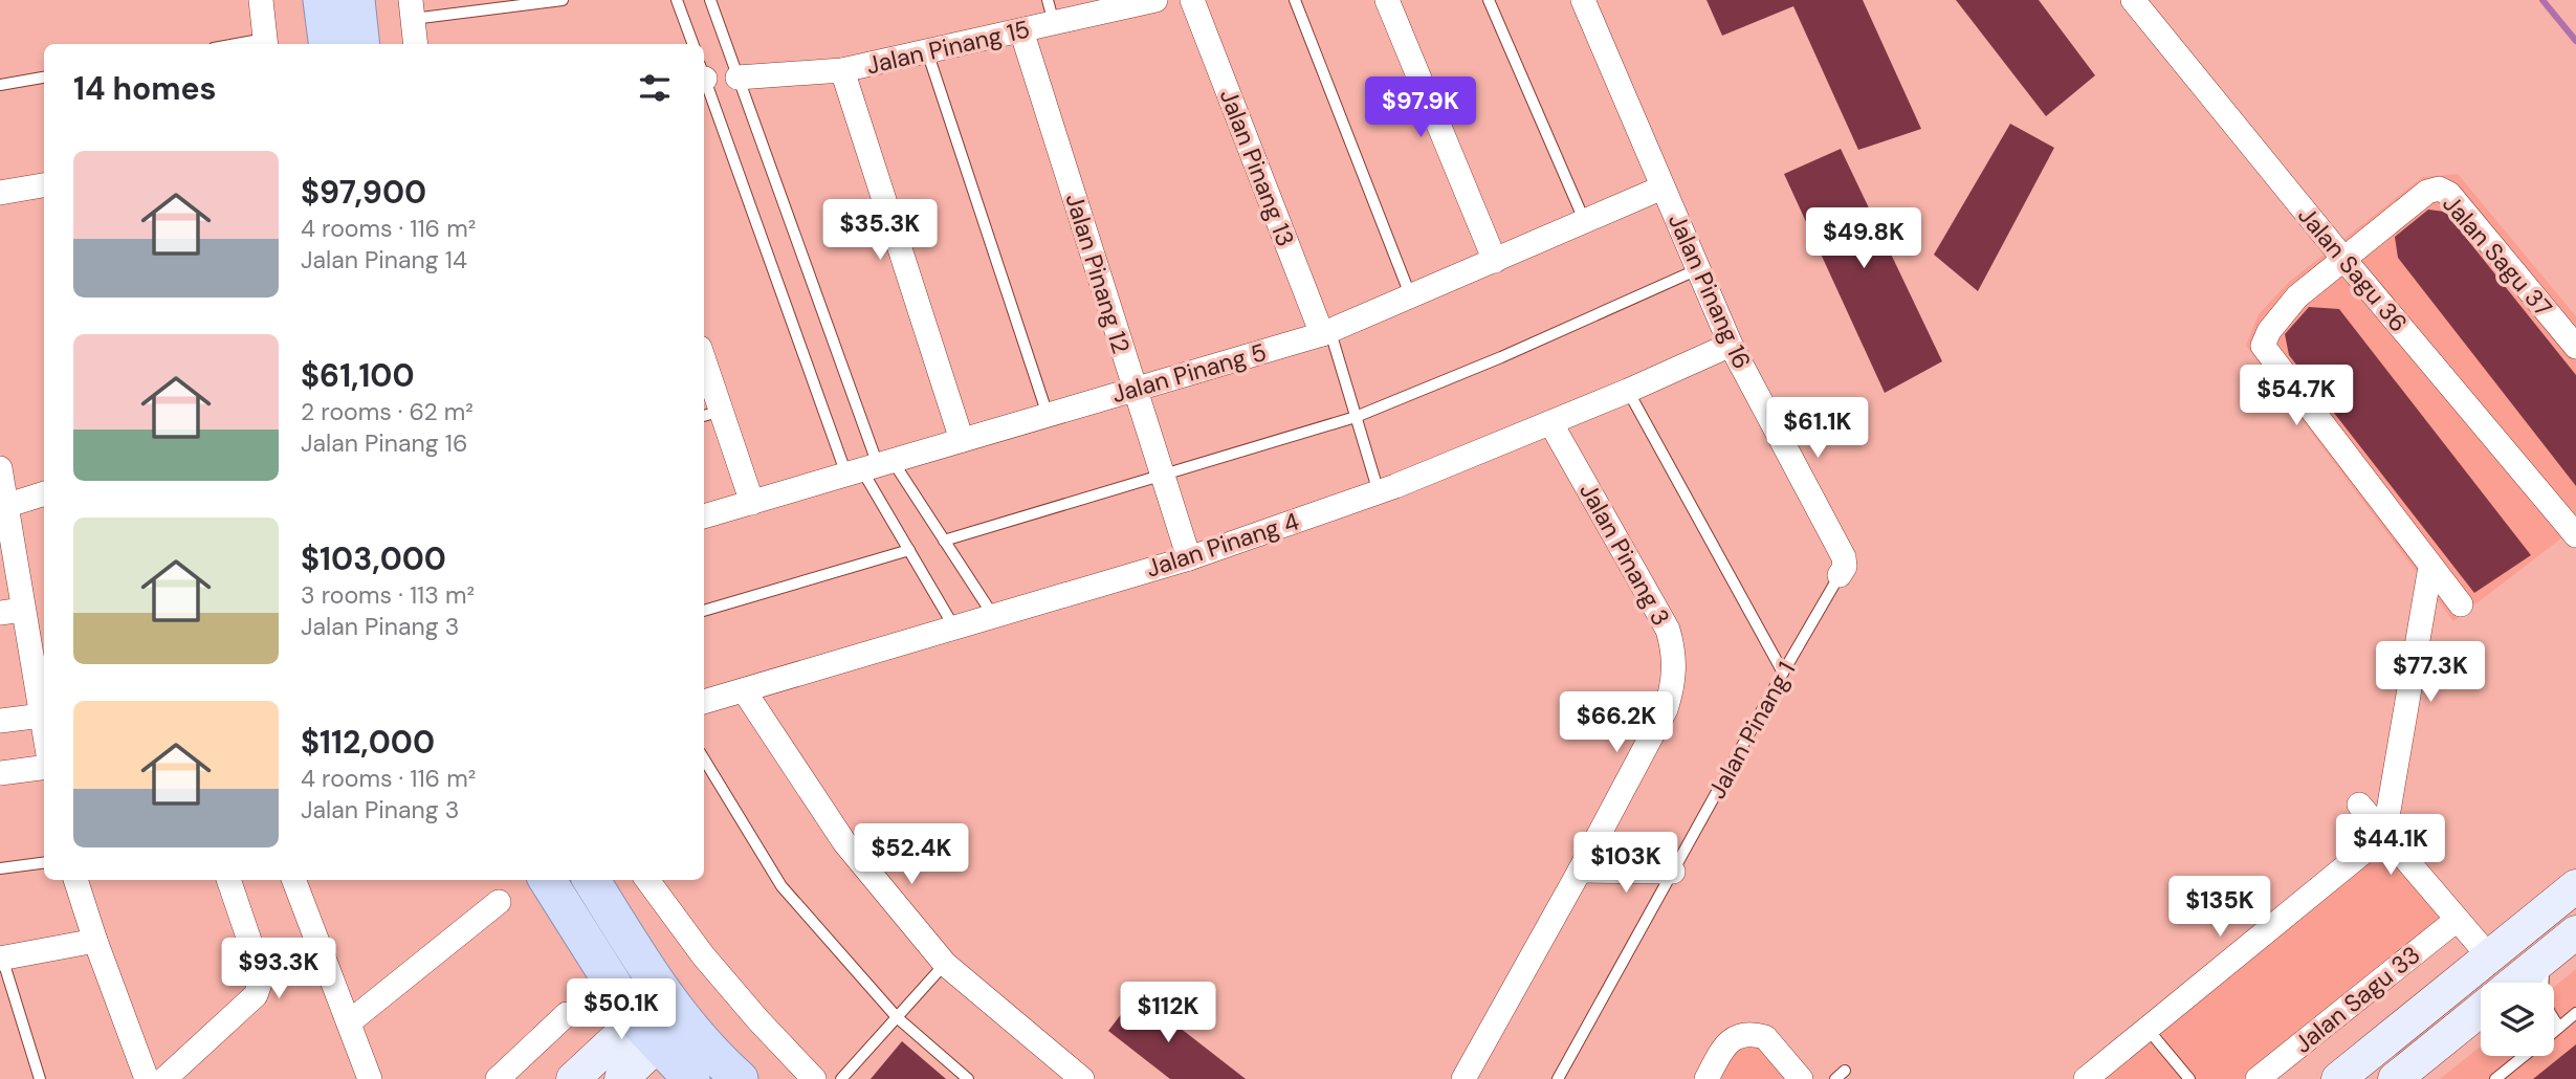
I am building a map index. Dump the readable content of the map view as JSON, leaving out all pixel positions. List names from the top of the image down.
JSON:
{
  "streets": {
    "street": [
      "Jalan Pinang 15",
      "Jalan Pinang 13",
      "Jalan Sagu 37",
      "Jalan Sagu 36",
      "Jalan Pinang 12",
      "Jalan Pinang 16",
      "Jalan Pinang 5",
      "Jalan Pinang 4",
      "Jalan Pinang 3",
      "Jalan Sagu 33"
    ],
    "lane": ["Jalan Pinang 1"]
  },
  "crossings": [
    ["Jalan Pinang 15", "Jalan Pinang 12"],
    ["Jalan Pinang 13", "Jalan Pinang 5"],
    ["Jalan Sagu 37", "Jalan Sagu 36"],
    ["Jalan Pinang 12", "Jalan Pinang 5"],
    ["Jalan Pinang 12", "Jalan Pinang 4"],
    ["Jalan Pinang 16", "Jalan Pinang 5"],
    ["Jalan Pinang 16", "Jalan Pinang 4"],
    ["Jalan Pinang 16", "Jalan Pinang 1"],
    ["Jalan Pinang 4", "Jalan Pinang 3"]
  ],
  "page": {
    "heading": "14 homes",
    "price": [
      "$97.9K",
      "$35.3K",
      "$49.8K",
      "$54.7K",
      "$61.1K",
      "$77.3K",
      "$66.2K",
      "$44.1K",
      "$52.4K",
      "$103K",
      "$135K",
      "$93.3K",
      "$50.1K",
      "$112K"
    ],
    "list": [
      {
        "name": "$97,900",
        "note": "4 rooms · 116 m² · Jalan Pinang 14"
      },
      {
        "name": "$61,100",
        "note": "2 rooms · 62 m² · Jalan Pinang 16"
      },
      {
        "name": "$103,000",
        "note": "3 rooms · 113 m² · Jalan Pinang 3"
      },
      {
        "name": "$112,000",
        "note": "4 rooms · 116 m² · Jalan Pinang 3"
      }
    ]
  }
}
